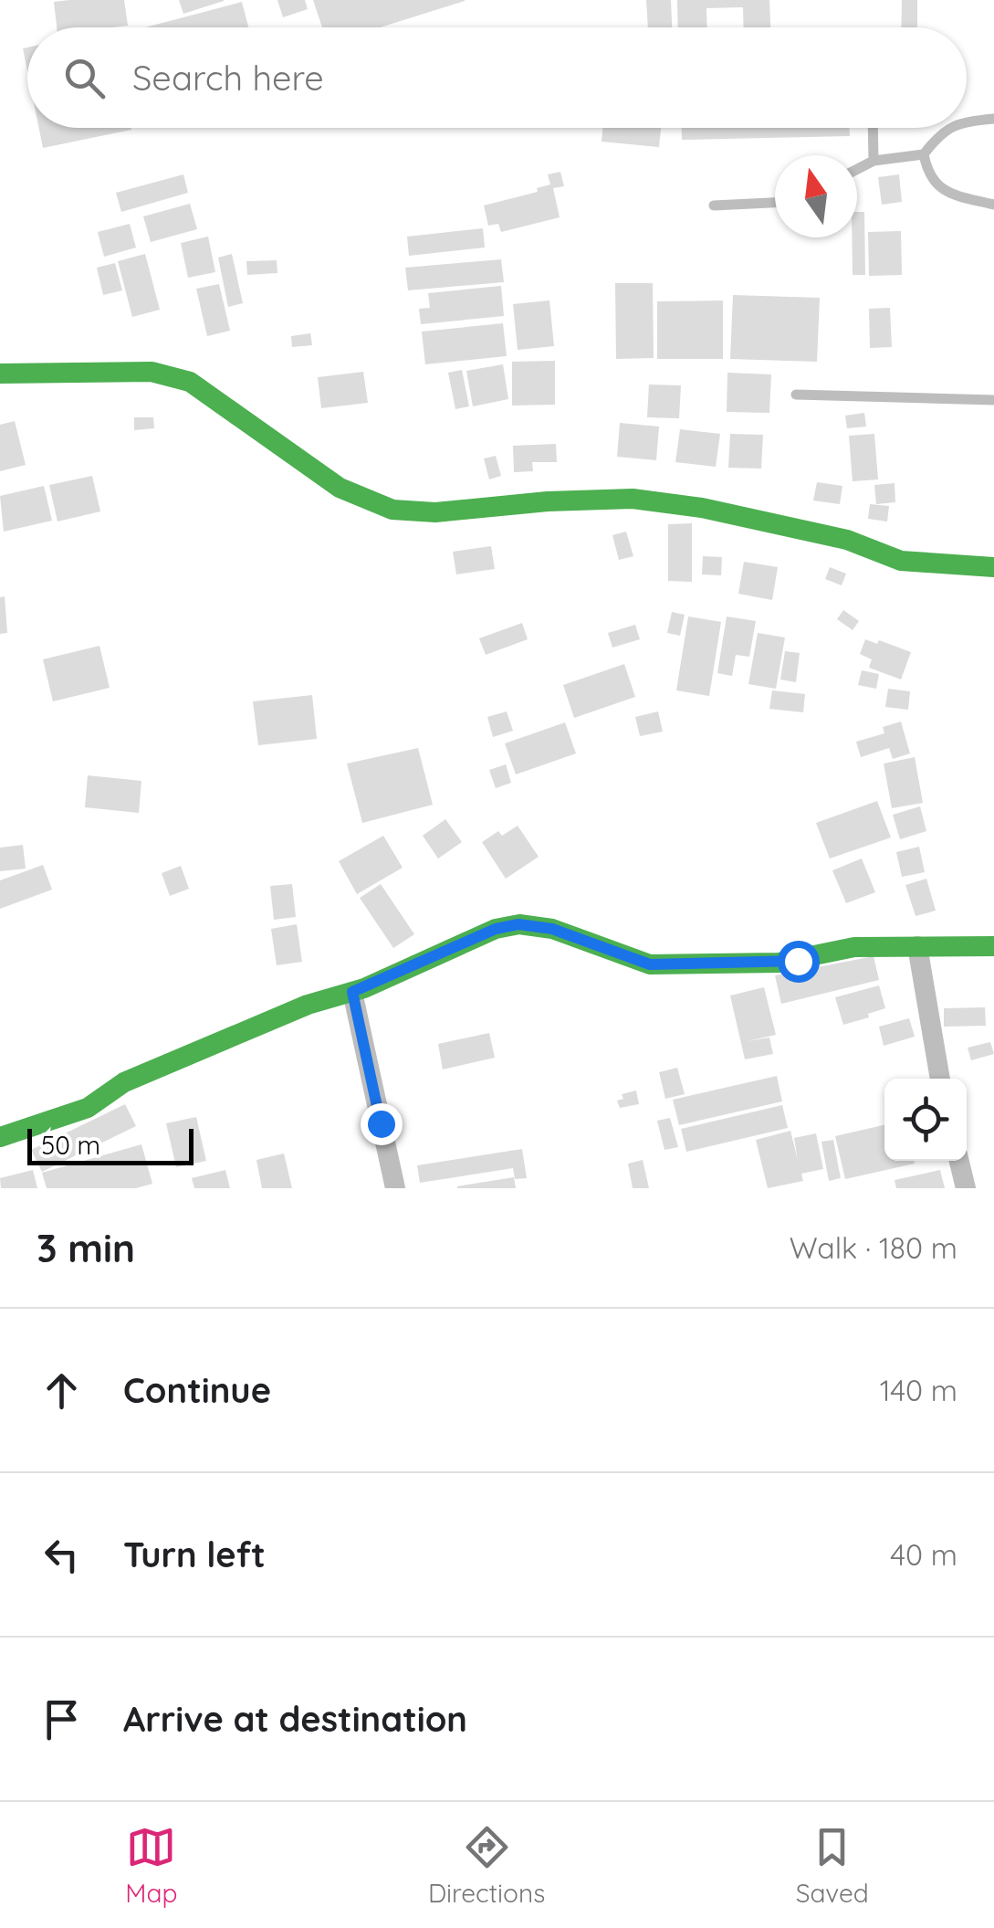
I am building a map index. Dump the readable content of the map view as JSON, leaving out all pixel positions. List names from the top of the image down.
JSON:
{
  "scale_bar": "50 m",
  "north": "top",
  "page": {
    "search": "Search here",
    "scale": "50 m",
    "heading": ["3 min", "Walk · 180 m"],
    "list": [
      ["Continue", "140 m"],
      ["Turn left", "40 m"],
      "Arrive at destination"
    ],
    "nav": ["Map", "Directions", "Saved"]
  }
}
